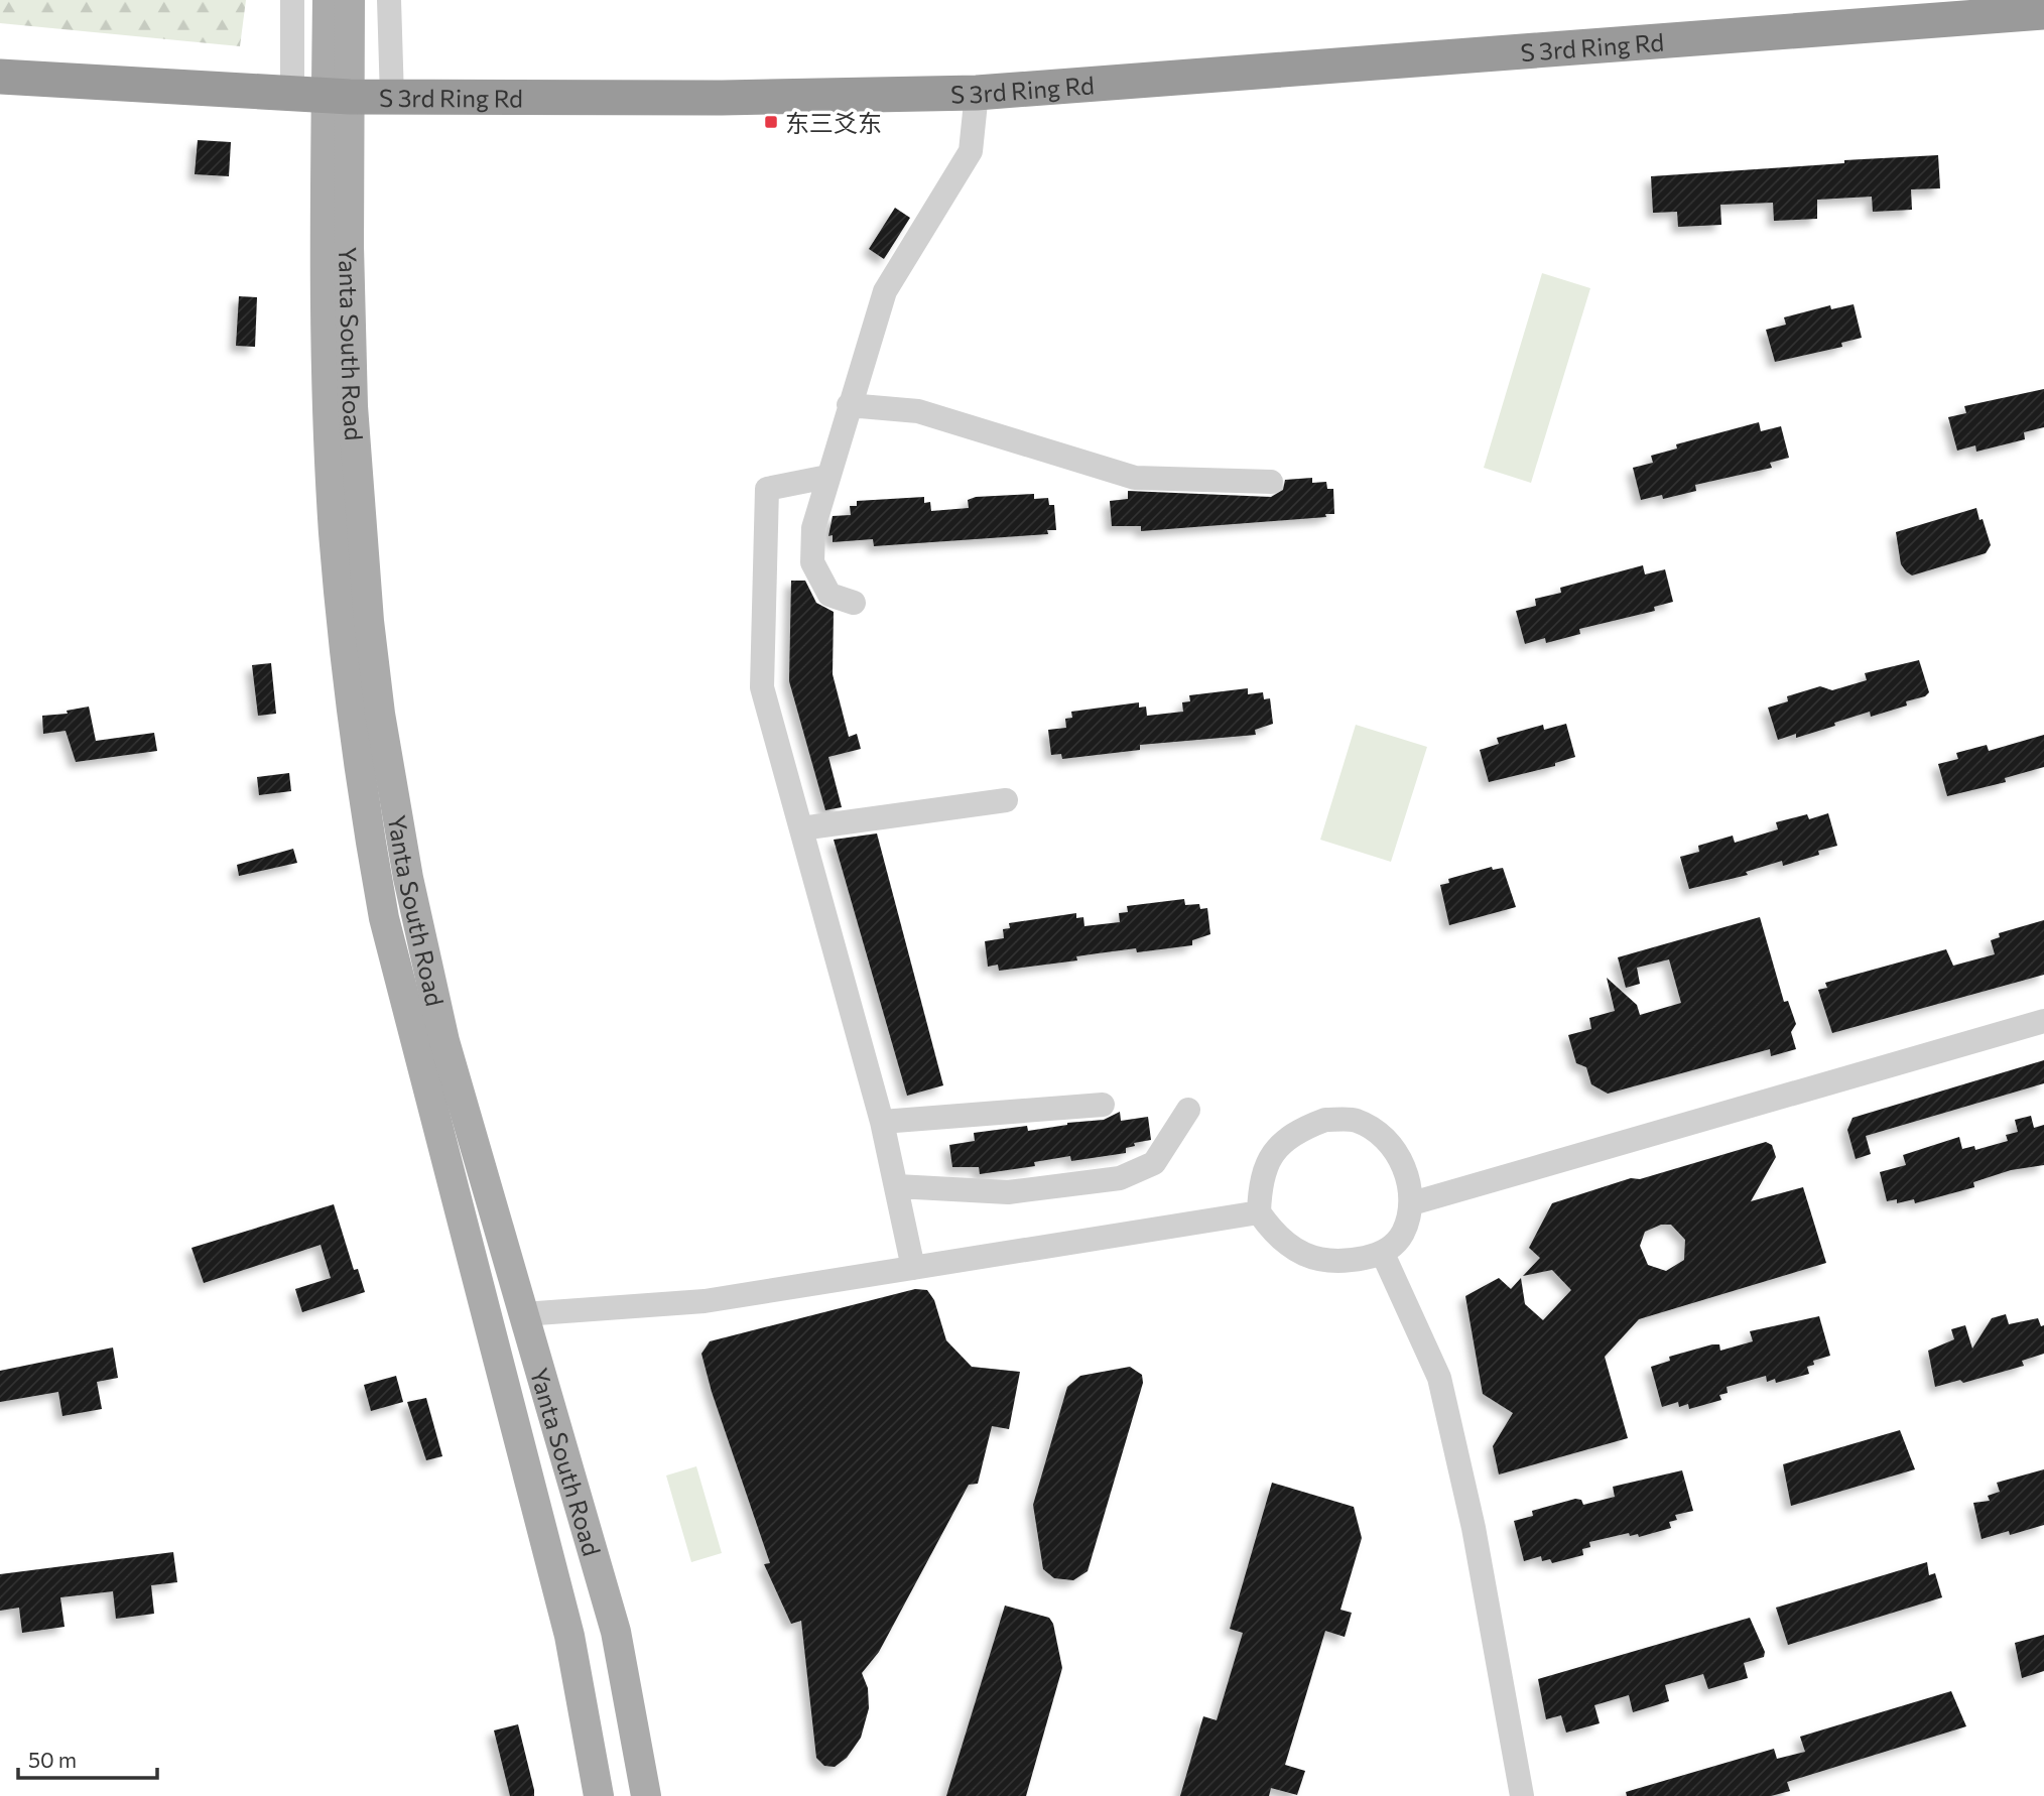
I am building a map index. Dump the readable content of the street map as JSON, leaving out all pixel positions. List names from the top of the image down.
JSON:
{
  "streets": {
    "highway": ["S 3rd Ring Rd"],
    "main road": ["Yanta South Road"]
  },
  "crossings": [
    ["S 3rd Ring Rd", "Yanta South Road"]
  ],
  "places": {
    "transit": ["东三爻东"]
  },
  "scale_bar": "50 m"
}
